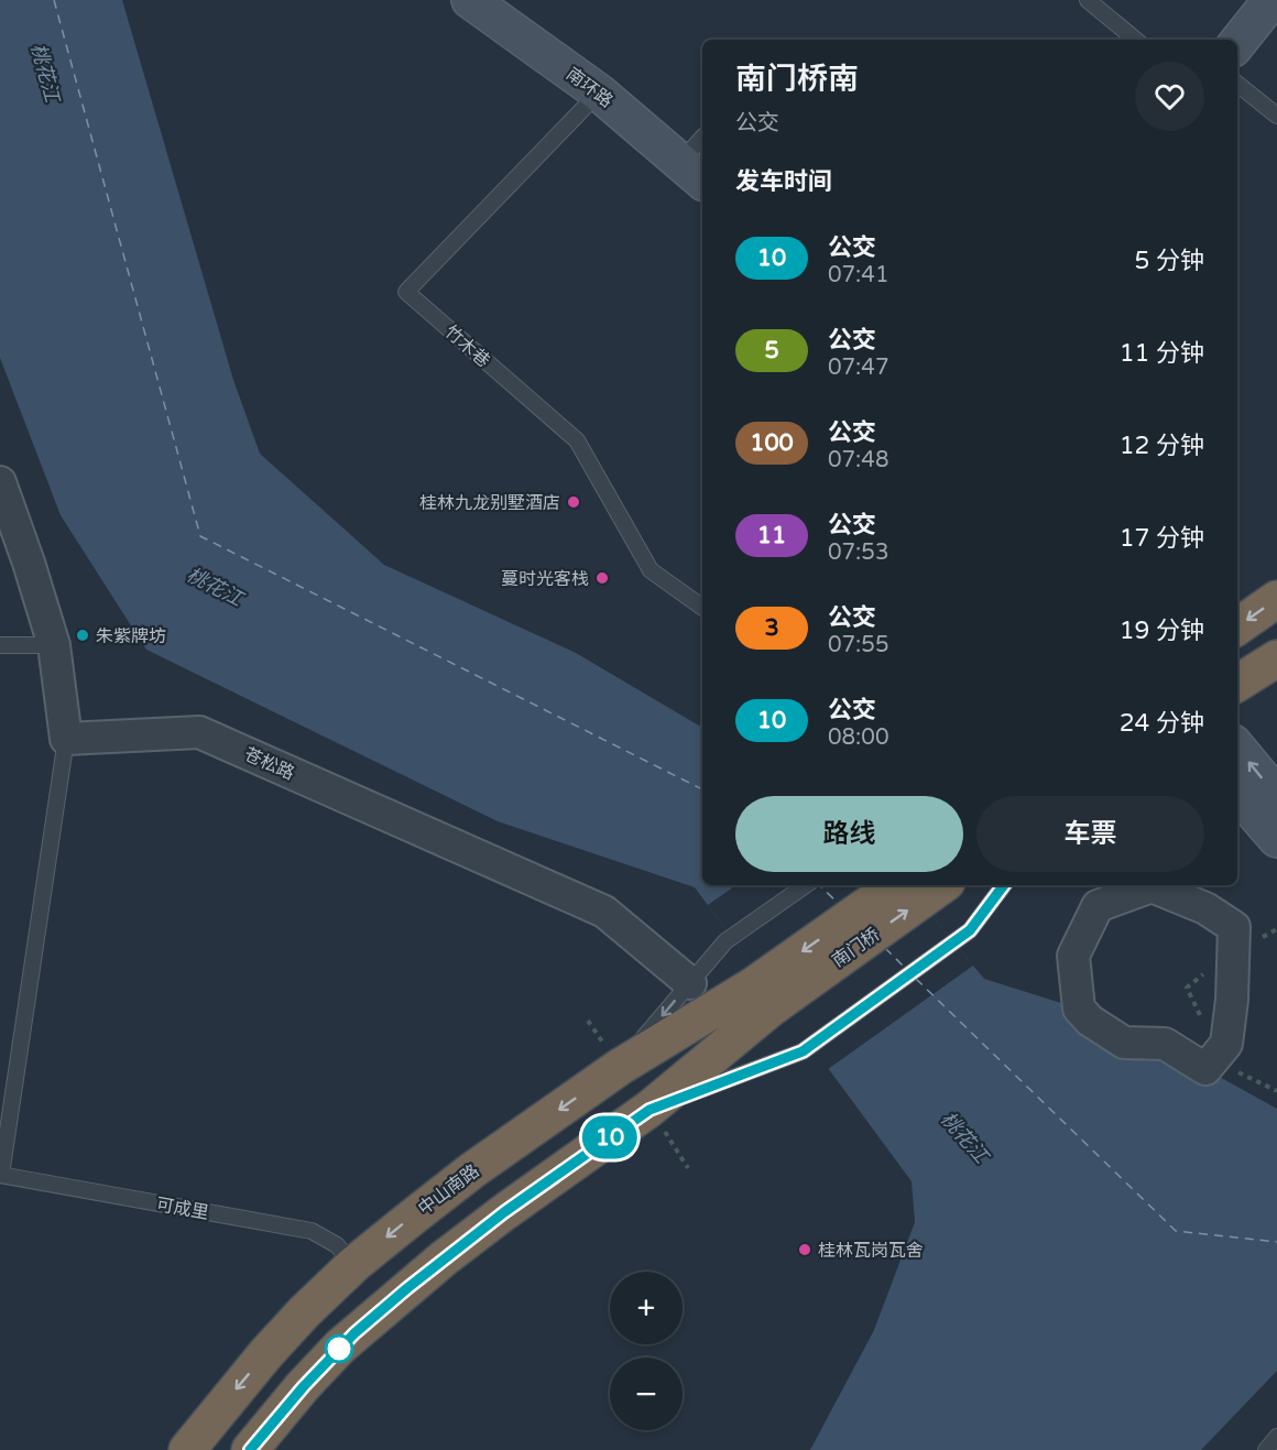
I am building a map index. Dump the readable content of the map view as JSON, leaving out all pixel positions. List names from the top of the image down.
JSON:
{
  "streets": {
    "highway": ["南门桥", "中山南路"],
    "main road": ["南环路"],
    "street": ["苍松路"],
    "lane": ["竹木巷", "可成里"]
  },
  "crossings": [
    ["南环路", "竹木巷"],
    ["南门桥", "中山南路"],
    ["中山南路", "可成里"]
  ],
  "water": ["桃花江"],
  "places": [
    "桂林九龙别墅酒店",
    "蔓时光客栈",
    "朱紫牌坊",
    "桂林瓦岗瓦舍"
  ],
  "lines": ["bus line 10"],
  "page": {
    "on_map": "10",
    "heading": [
      ["南门桥南", "公交"],
      "发车时间"
    ],
    "list": [
      {
        "mark": "10",
        "name": "公交",
        "note": "07:41",
        "value": "5 分钟"
      },
      {
        "mark": "5",
        "name": "公交",
        "note": "07:47",
        "value": "11 分钟"
      },
      {
        "mark": "100",
        "name": "公交",
        "note": "07:48",
        "value": "12 分钟"
      },
      {
        "mark": "11",
        "name": "公交",
        "note": "07:53",
        "value": "17 分钟"
      },
      {
        "mark": "3",
        "name": "公交",
        "note": "07:55",
        "value": "19 分钟"
      },
      {
        "mark": "10",
        "name": "公交",
        "note": "08:00",
        "value": "24 分钟"
      }
    ],
    "buttons": ["路线", "车票"],
    "map_buttons": ["+", "−"]
  }
}
